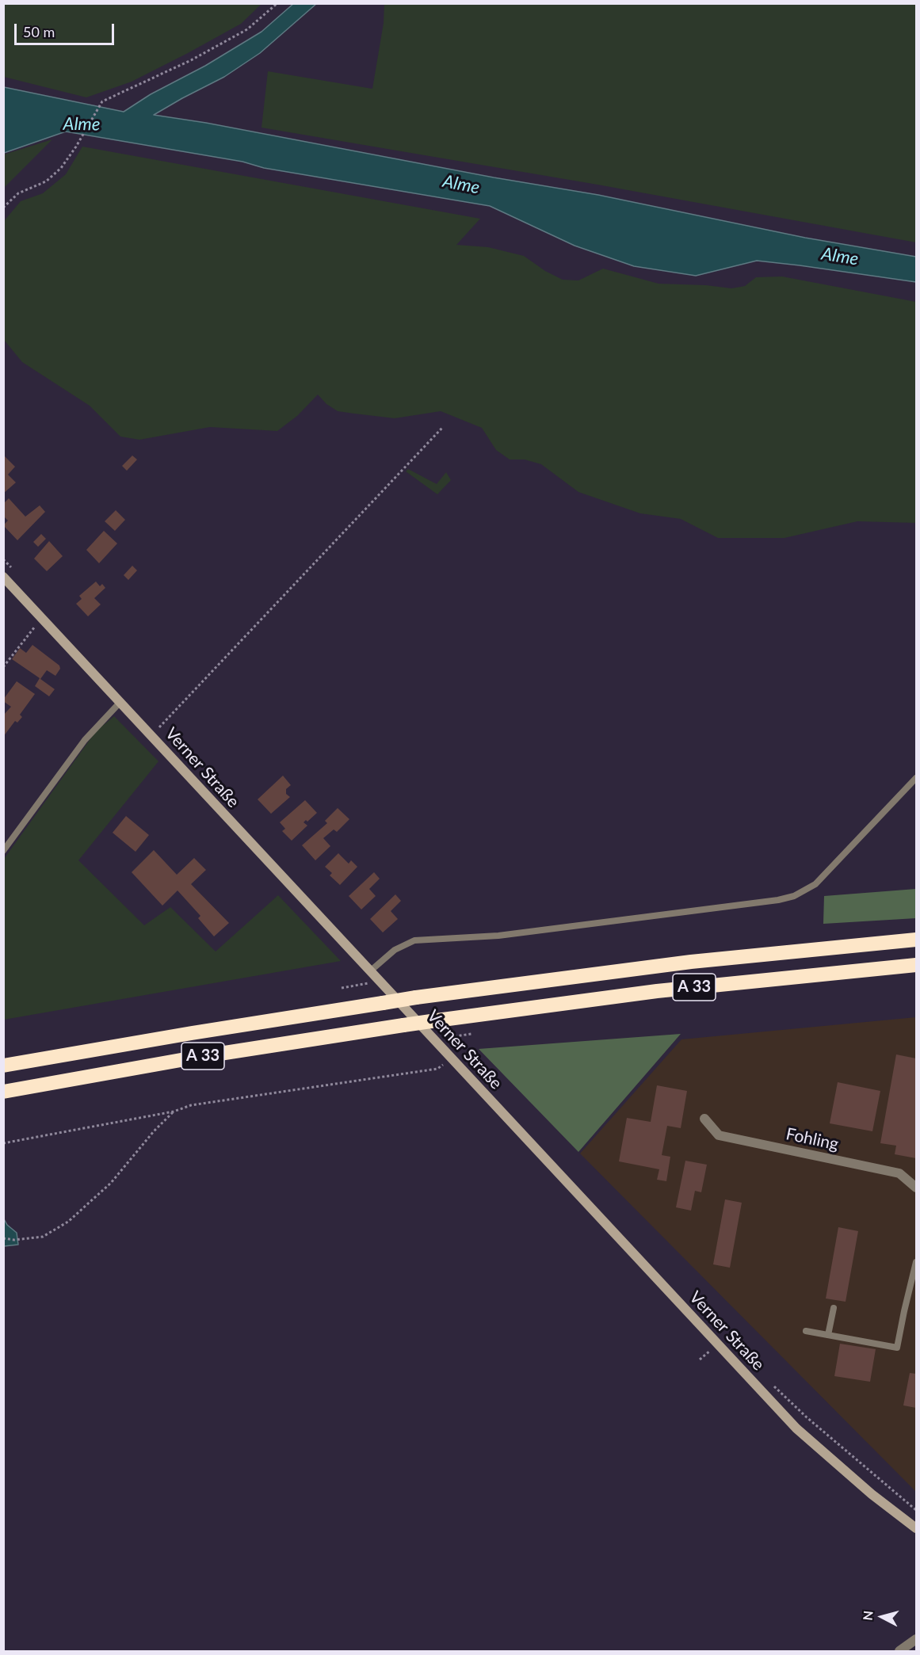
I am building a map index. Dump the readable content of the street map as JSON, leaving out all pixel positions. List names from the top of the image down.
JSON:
{
  "streets": {
    "highway": ["A 33"],
    "main road": ["Verner Straße"],
    "street": ["Fohling"]
  },
  "water": ["Alme"],
  "scale_bar": "50 m",
  "north": "left"
}
